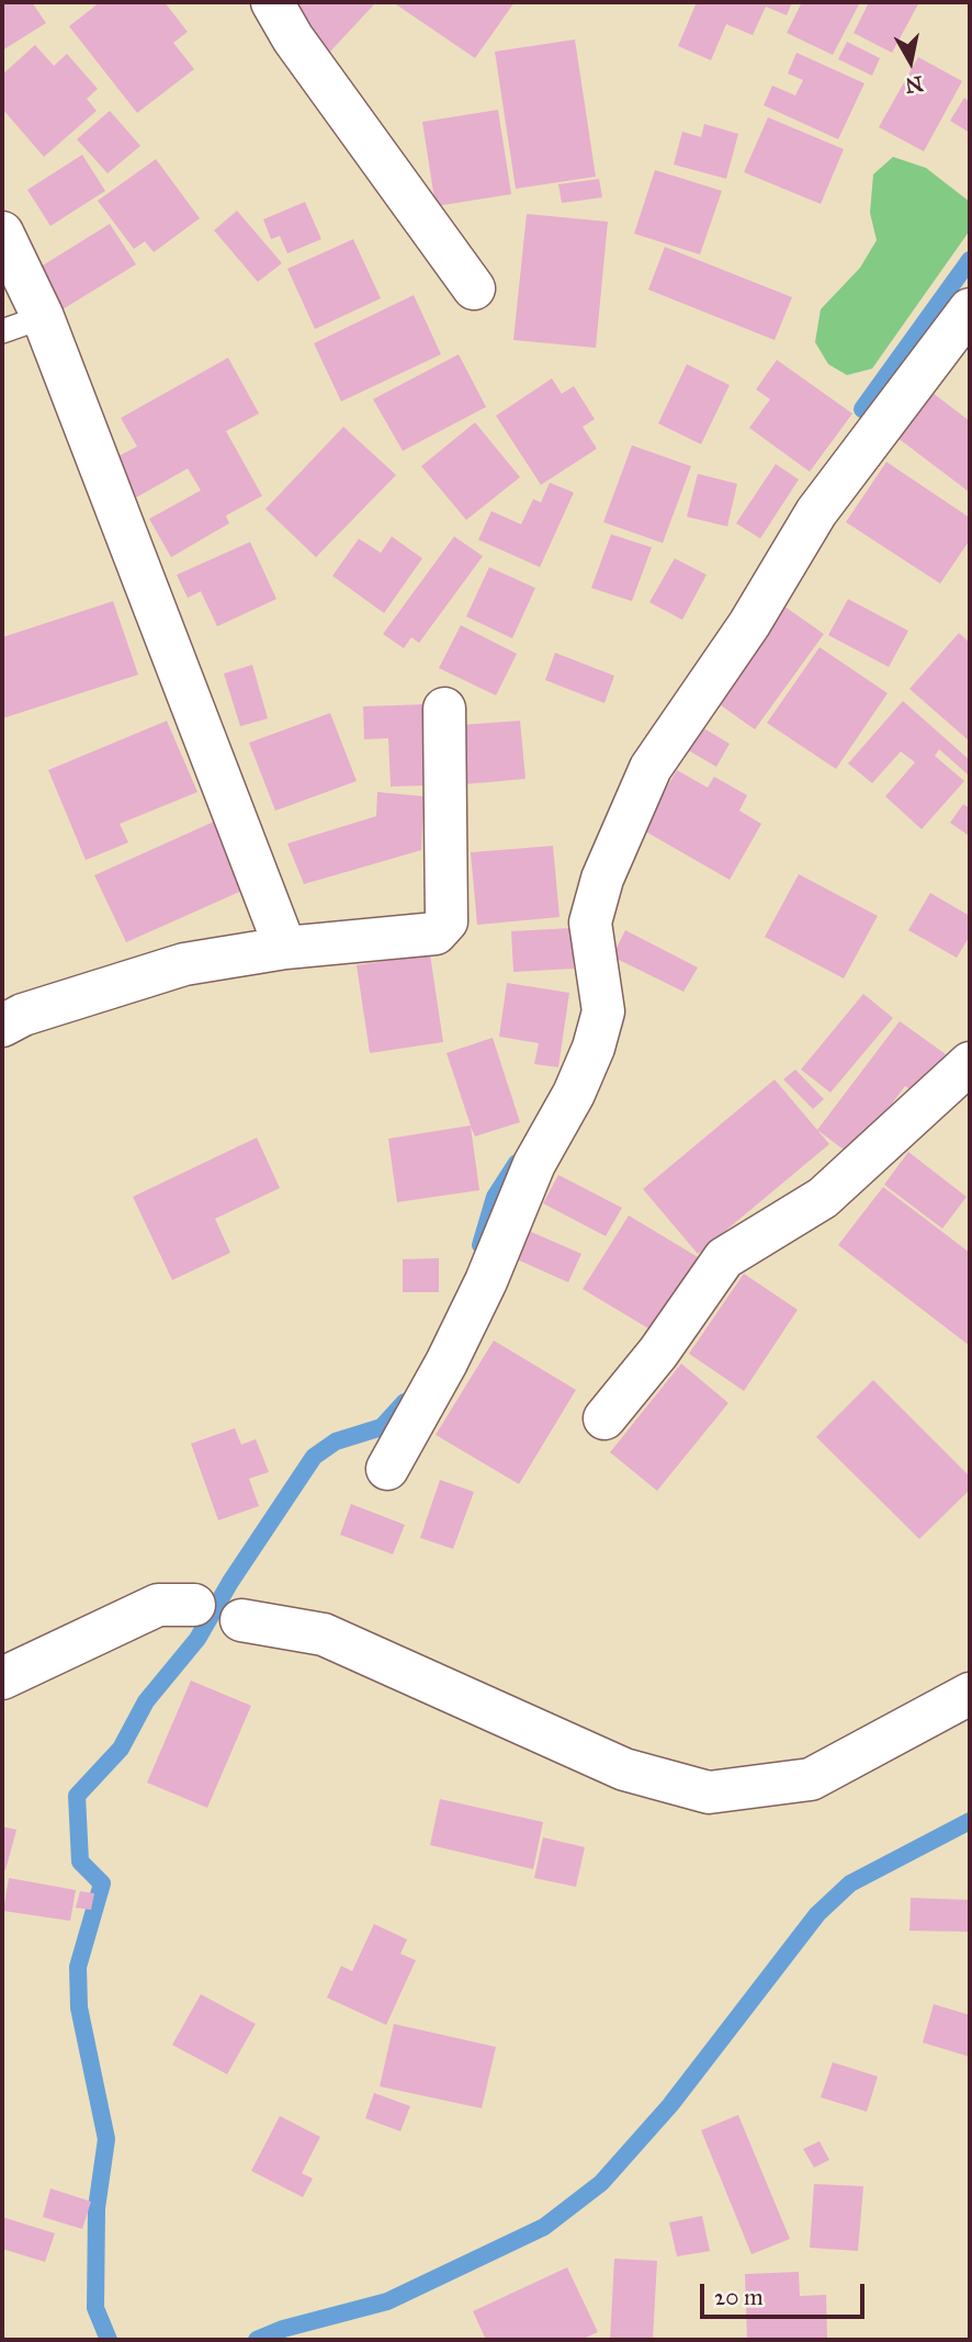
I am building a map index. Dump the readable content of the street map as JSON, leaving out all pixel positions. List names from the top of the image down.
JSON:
{
  "scale_bar": "20 m",
  "north": "bottom"
}
